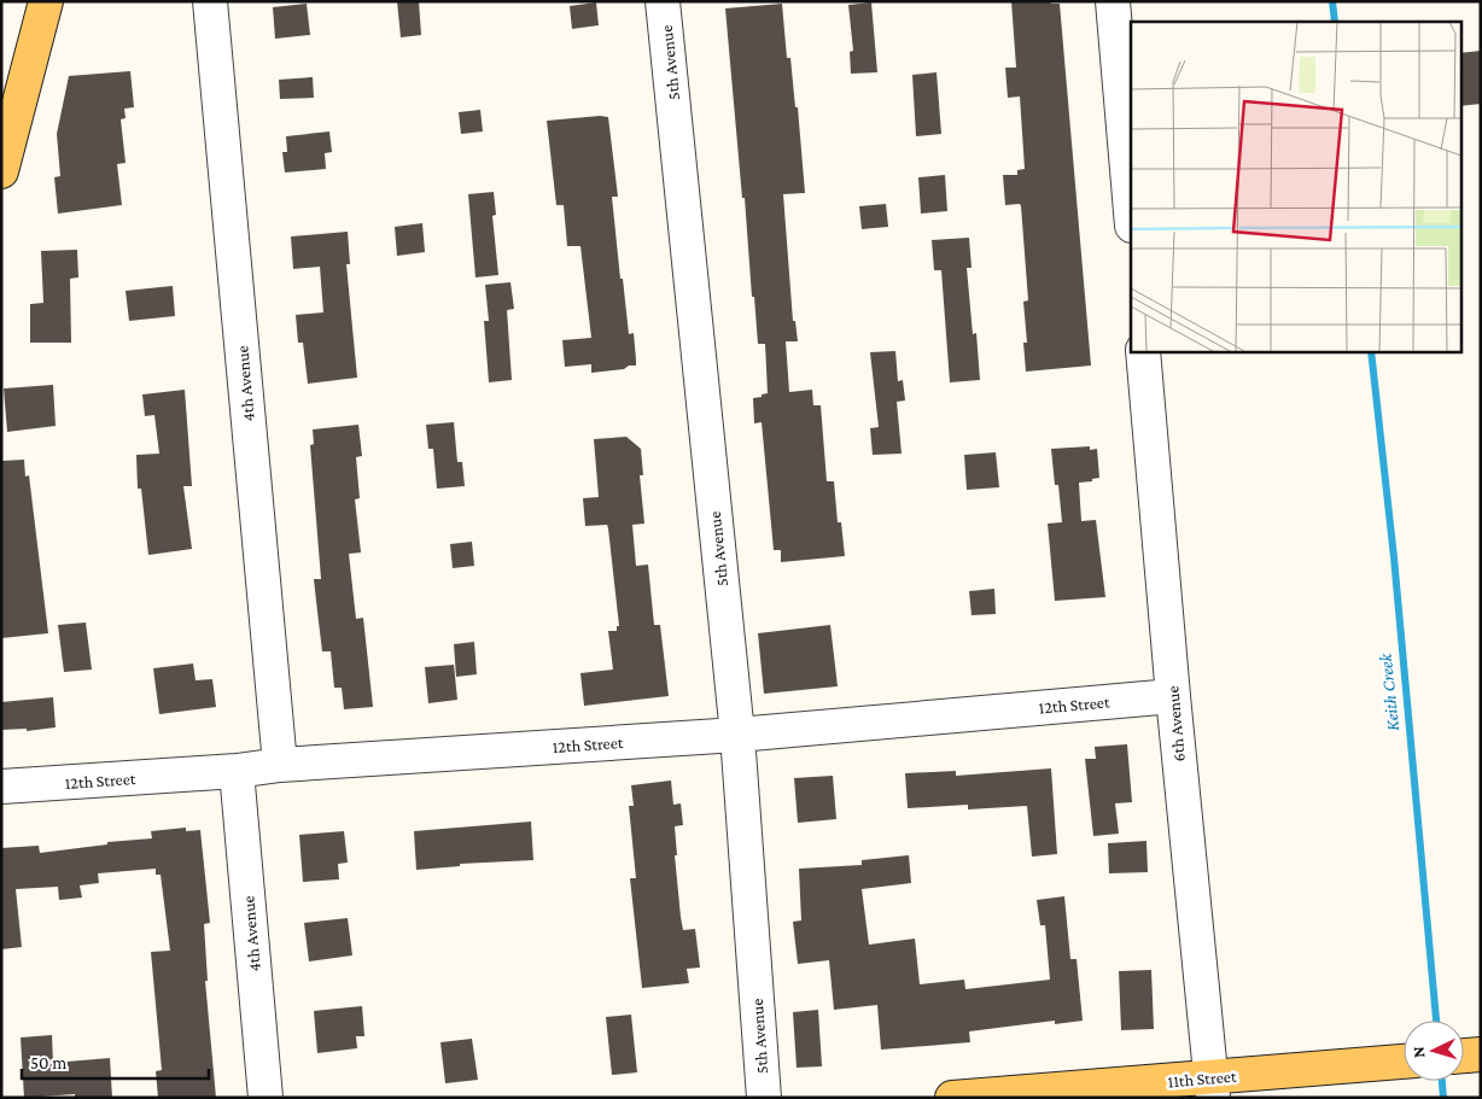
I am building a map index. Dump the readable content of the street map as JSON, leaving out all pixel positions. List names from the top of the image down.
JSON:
{
  "streets": {
    "main road": ["11th Street"],
    "street": [
      "5th Avenue",
      "4th Avenue",
      "12th Street",
      "6th Avenue"
    ]
  },
  "crossings": [
    ["5th Avenue", "12th Street"],
    ["4th Avenue", "12th Street"],
    ["12th Street", "6th Avenue"],
    ["6th Avenue", "11th Street"]
  ],
  "water": ["Keith Creek"],
  "scale_bar": "50 m",
  "north": "left"
}
